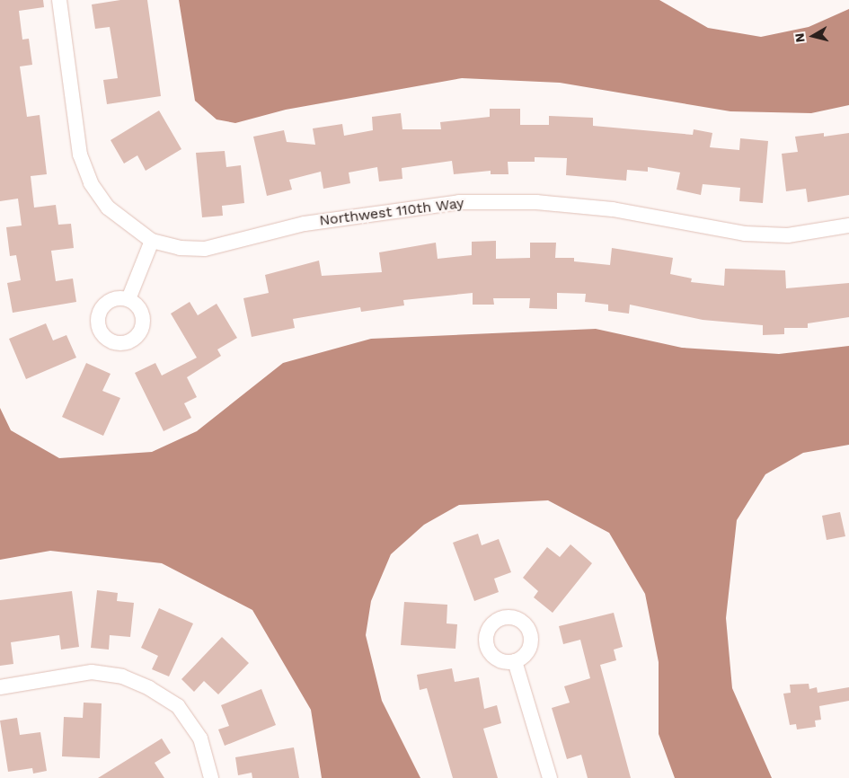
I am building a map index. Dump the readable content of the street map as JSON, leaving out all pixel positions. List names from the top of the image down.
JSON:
{
  "streets": {
    "street": ["Northwest 110th Way"]
  },
  "north": "left"
}
